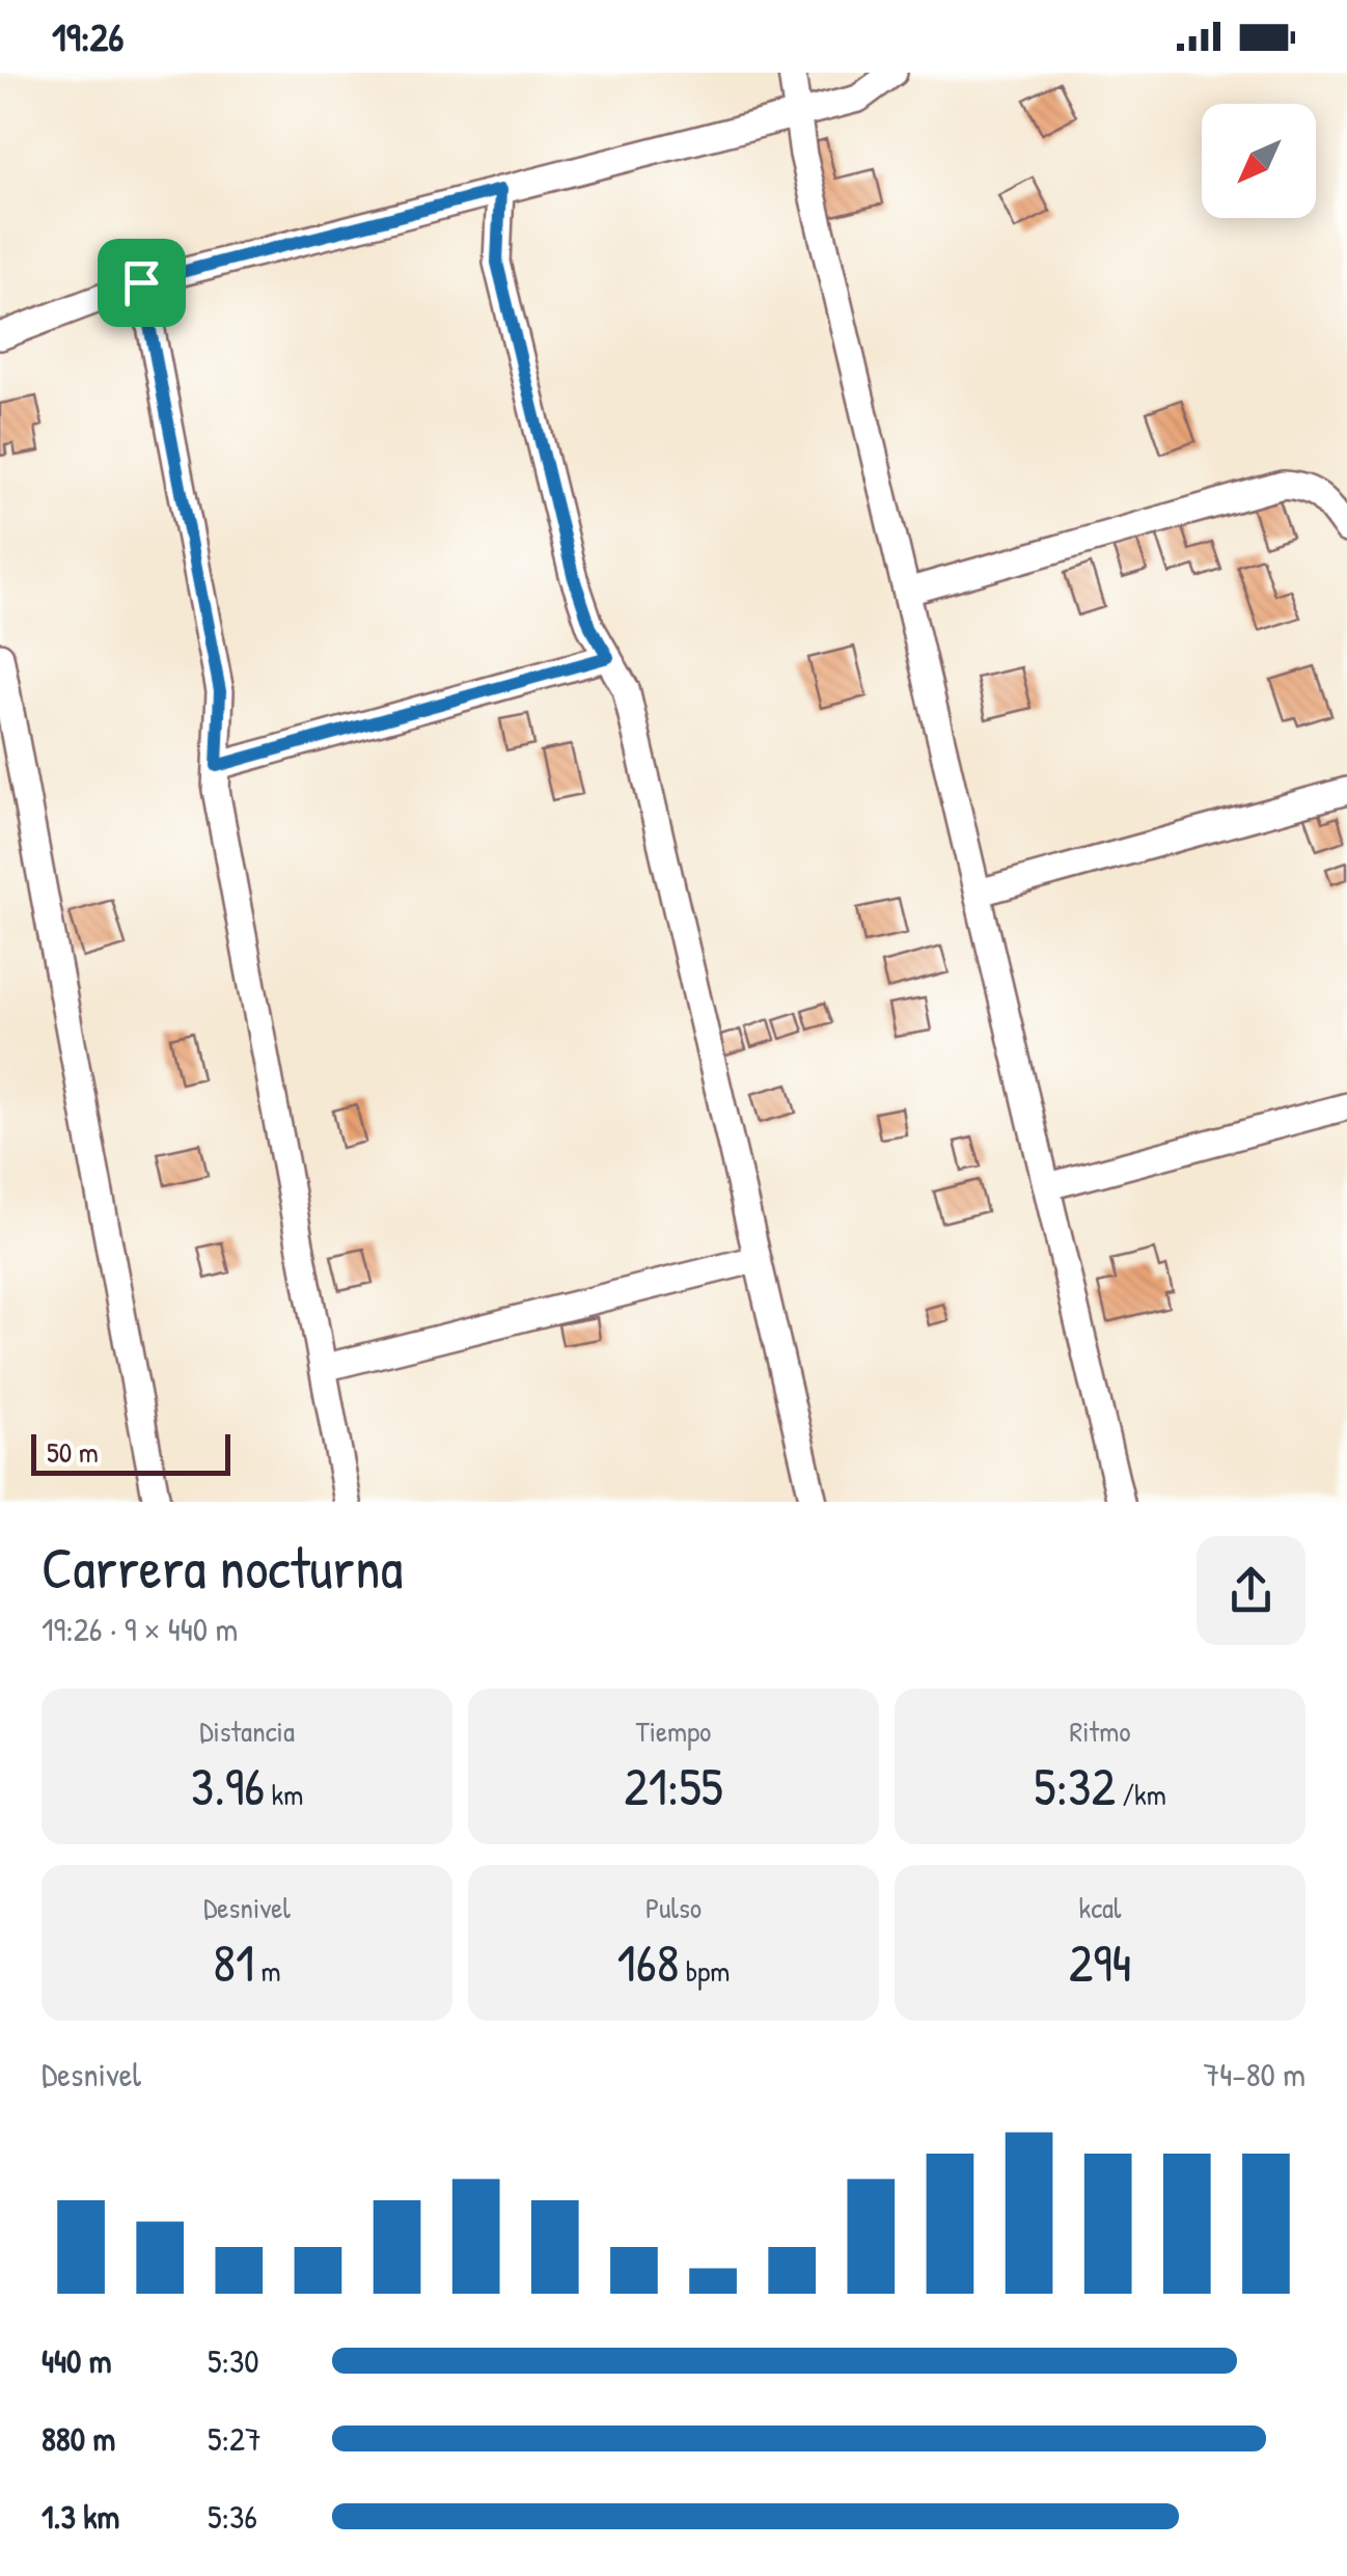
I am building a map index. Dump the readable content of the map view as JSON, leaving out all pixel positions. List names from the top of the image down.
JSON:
{
  "scale_bar": "50 m",
  "north": "bottom left",
  "page": {
    "status": "19:26",
    "scale": "50 m",
    "heading": ["Carrera nocturna", "19:26 · 9 × 440 m"],
    "stats": [
      ["Distancia", "3.96 km"],
      ["Tiempo", "21:55"],
      ["Ritmo", "5:32 /km"],
      ["Desnivel", "81 m"],
      ["Pulso", "168 bpm"],
      ["kcal", "294"]
    ],
    "chart": ["Desnivel", "74–80 m"],
    "list": [
      {
        "name": "440 m",
        "note": "5:30"
      },
      {
        "name": "880 m",
        "note": "5:27"
      },
      {
        "name": "1.3 km",
        "note": "5:36"
      }
    ]
  }
}
